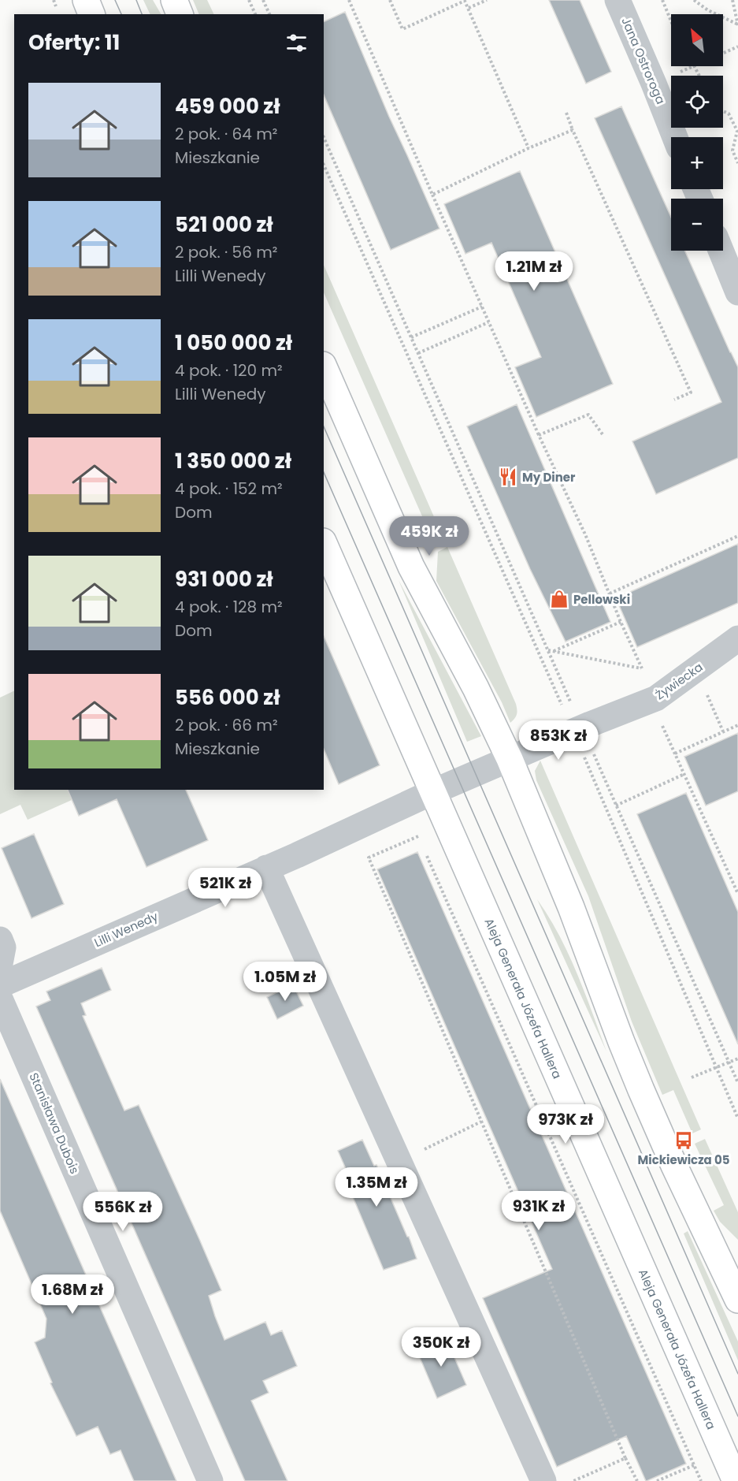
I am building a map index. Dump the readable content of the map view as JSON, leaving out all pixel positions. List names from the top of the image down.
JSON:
{
  "streets": {
    "main road": ["Aleja Generała Józefa Hallera"],
    "street": [
      "Jana Ostroroga",
      "Żywiecka",
      "Lilli Wenedy",
      "Stanisława Dubois"
    ]
  },
  "crossings": [
    ["Żywiecka", "Lilli Wenedy"],
    ["Żywiecka", "Aleja Generała Józefa Hallera"],
    ["Lilli Wenedy", "Aleja Generała Józefa Hallera"]
  ],
  "places": {
    "restaurant": ["My Diner"],
    "shop": ["Pellowski"],
    "bus stop": ["Mickiewicza 05"]
  },
  "north": "top left",
  "page": {
    "map_buttons": ["+", "−"],
    "heading": "Oferty: 11",
    "list": [
      {
        "name": "459 000 zł",
        "note": "2 pok. · 64 m² · Mieszkanie"
      },
      {
        "name": "521 000 zł",
        "note": "2 pok. · 56 m² · Lilli Wenedy"
      },
      {
        "name": "1 050 000 zł",
        "note": "4 pok. · 120 m² · Lilli Wenedy"
      },
      {
        "name": "1 350 000 zł",
        "note": "4 pok. · 152 m² · Dom"
      },
      {
        "name": "931 000 zł",
        "note": "4 pok. · 128 m² · Dom"
      },
      {
        "name": "556 000 zł",
        "note": "2 pok. · 66 m² · Mieszkanie"
      }
    ],
    "price": [
      "1.21M zł",
      "459K zł",
      "853K zł",
      "521K zł",
      "1.05M zł",
      "973K zł",
      "1.35M zł",
      "931K zł",
      "556K zł",
      "1.68M zł",
      "350K zł"
    ]
  }
}
